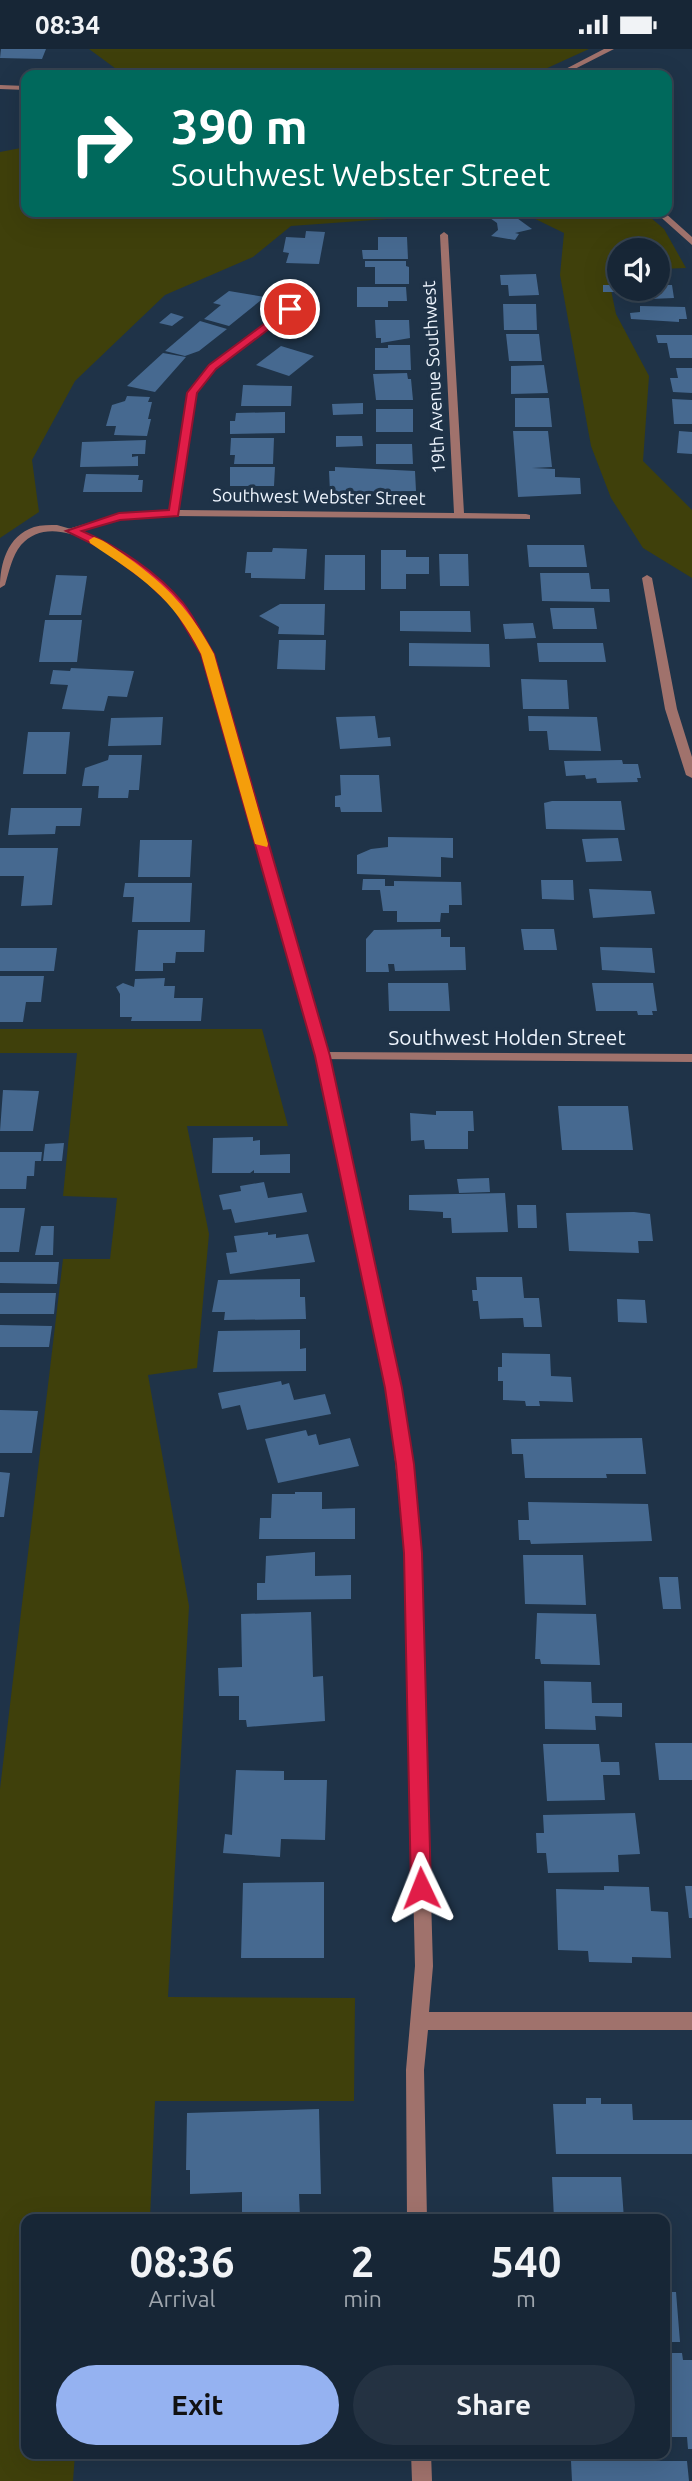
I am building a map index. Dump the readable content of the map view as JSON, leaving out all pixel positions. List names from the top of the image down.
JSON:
{
  "streets": {
    "street": ["19th Avenue Southwest", "Southwest Webster Street", "Southwest Holden Street"]
  },
  "crossings": [
    ["19th Avenue Southwest", "Southwest Webster Street"]
  ],
  "page": {
    "status": "08:34",
    "turn": ["390 m", "Southwest Webster Street"],
    "eta": [
      "08:36",
      "Arrival",
      "2",
      "min",
      "540",
      "m"
    ],
    "buttons": ["Exit", "Share"]
  }
}
